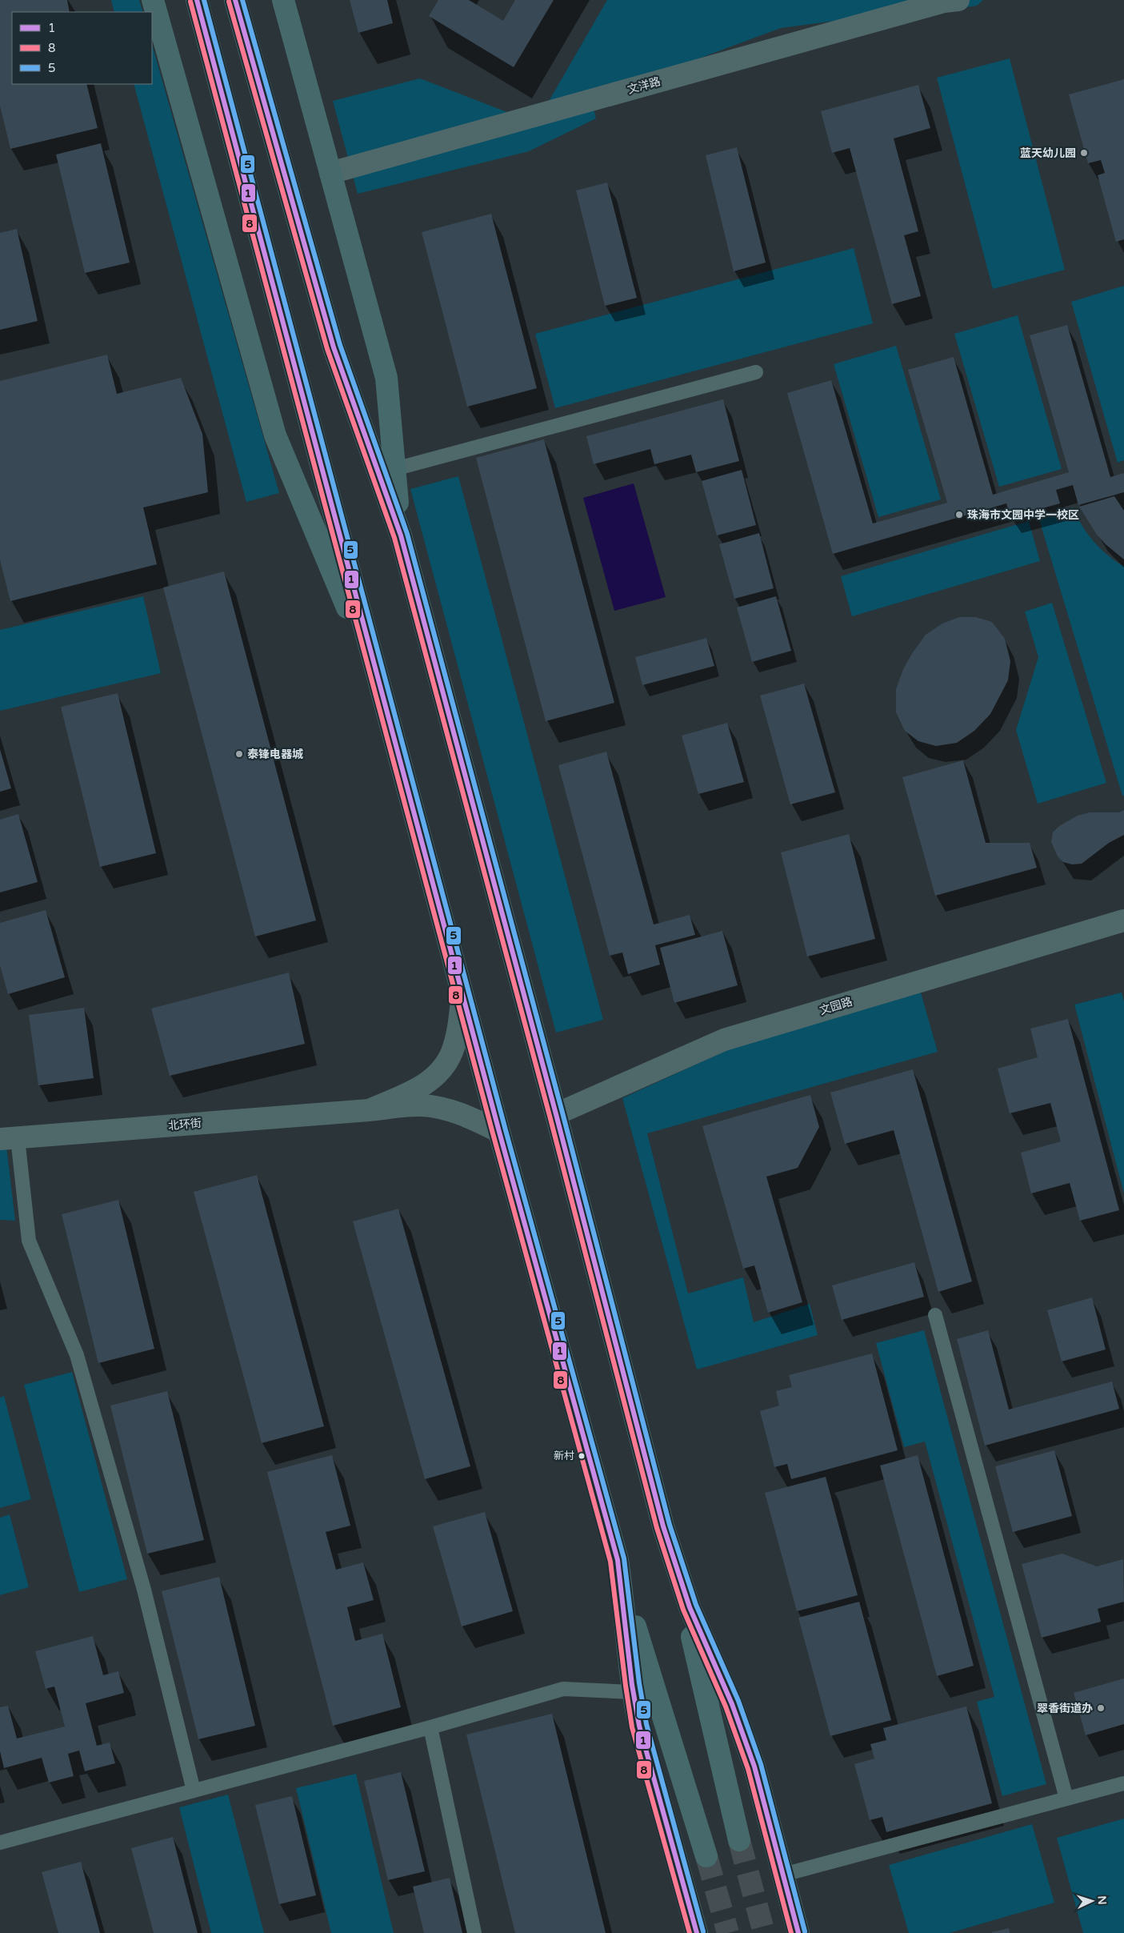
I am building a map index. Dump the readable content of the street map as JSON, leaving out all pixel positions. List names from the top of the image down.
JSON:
{
  "streets": {
    "street": ["文洋路", "文园路", "北环街"]
  },
  "places": [
    "蓝天幼儿园",
    "珠海市文园中学一校区",
    "泰锋电器城",
    "新村",
    "翠香街道办"
  ],
  "lines": ["transit line 1", "transit line 5", "transit line 8"],
  "legend": ["1", "8", "5"],
  "north": "right"
}
